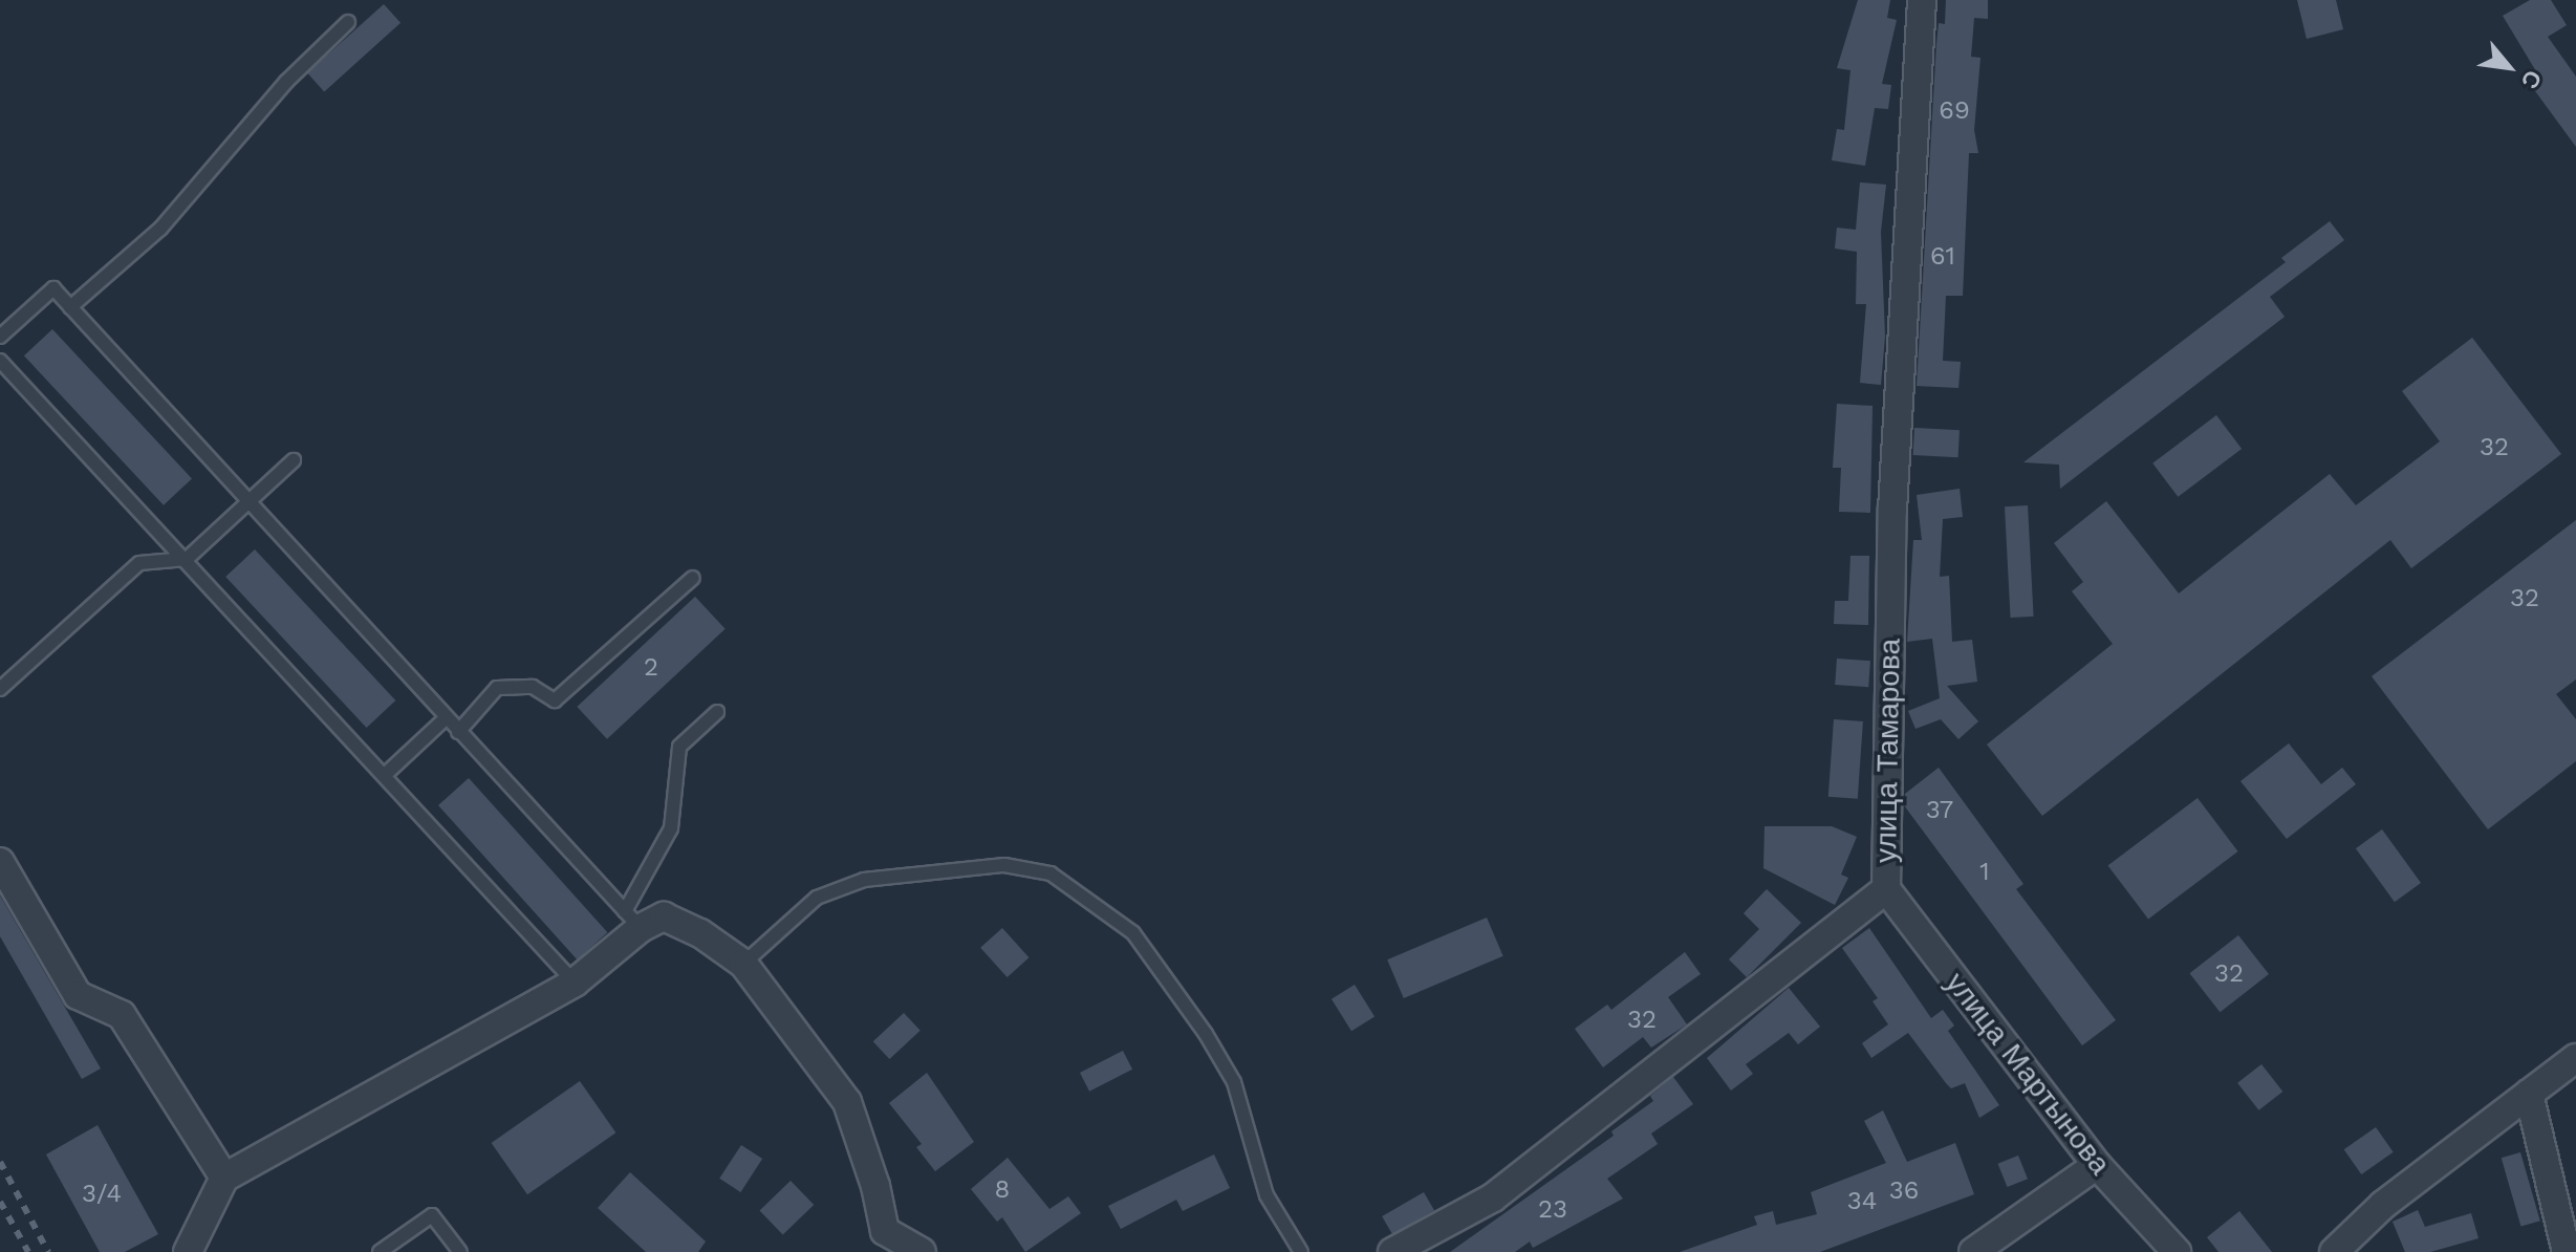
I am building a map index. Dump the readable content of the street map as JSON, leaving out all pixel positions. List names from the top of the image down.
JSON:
{
  "streets": {
    "street": ["улица Тамарова", "улица Мартынова"]
  },
  "crossings": [
    ["улица Тамарова", "улица Мартынова"]
  ],
  "house_numbers": [
    "69",
    "61",
    "32",
    "32",
    "2",
    "37",
    "1",
    "32",
    "32",
    "8",
    "36",
    "3/4",
    "34",
    "23"
  ],
  "north": "bottom right"
}
